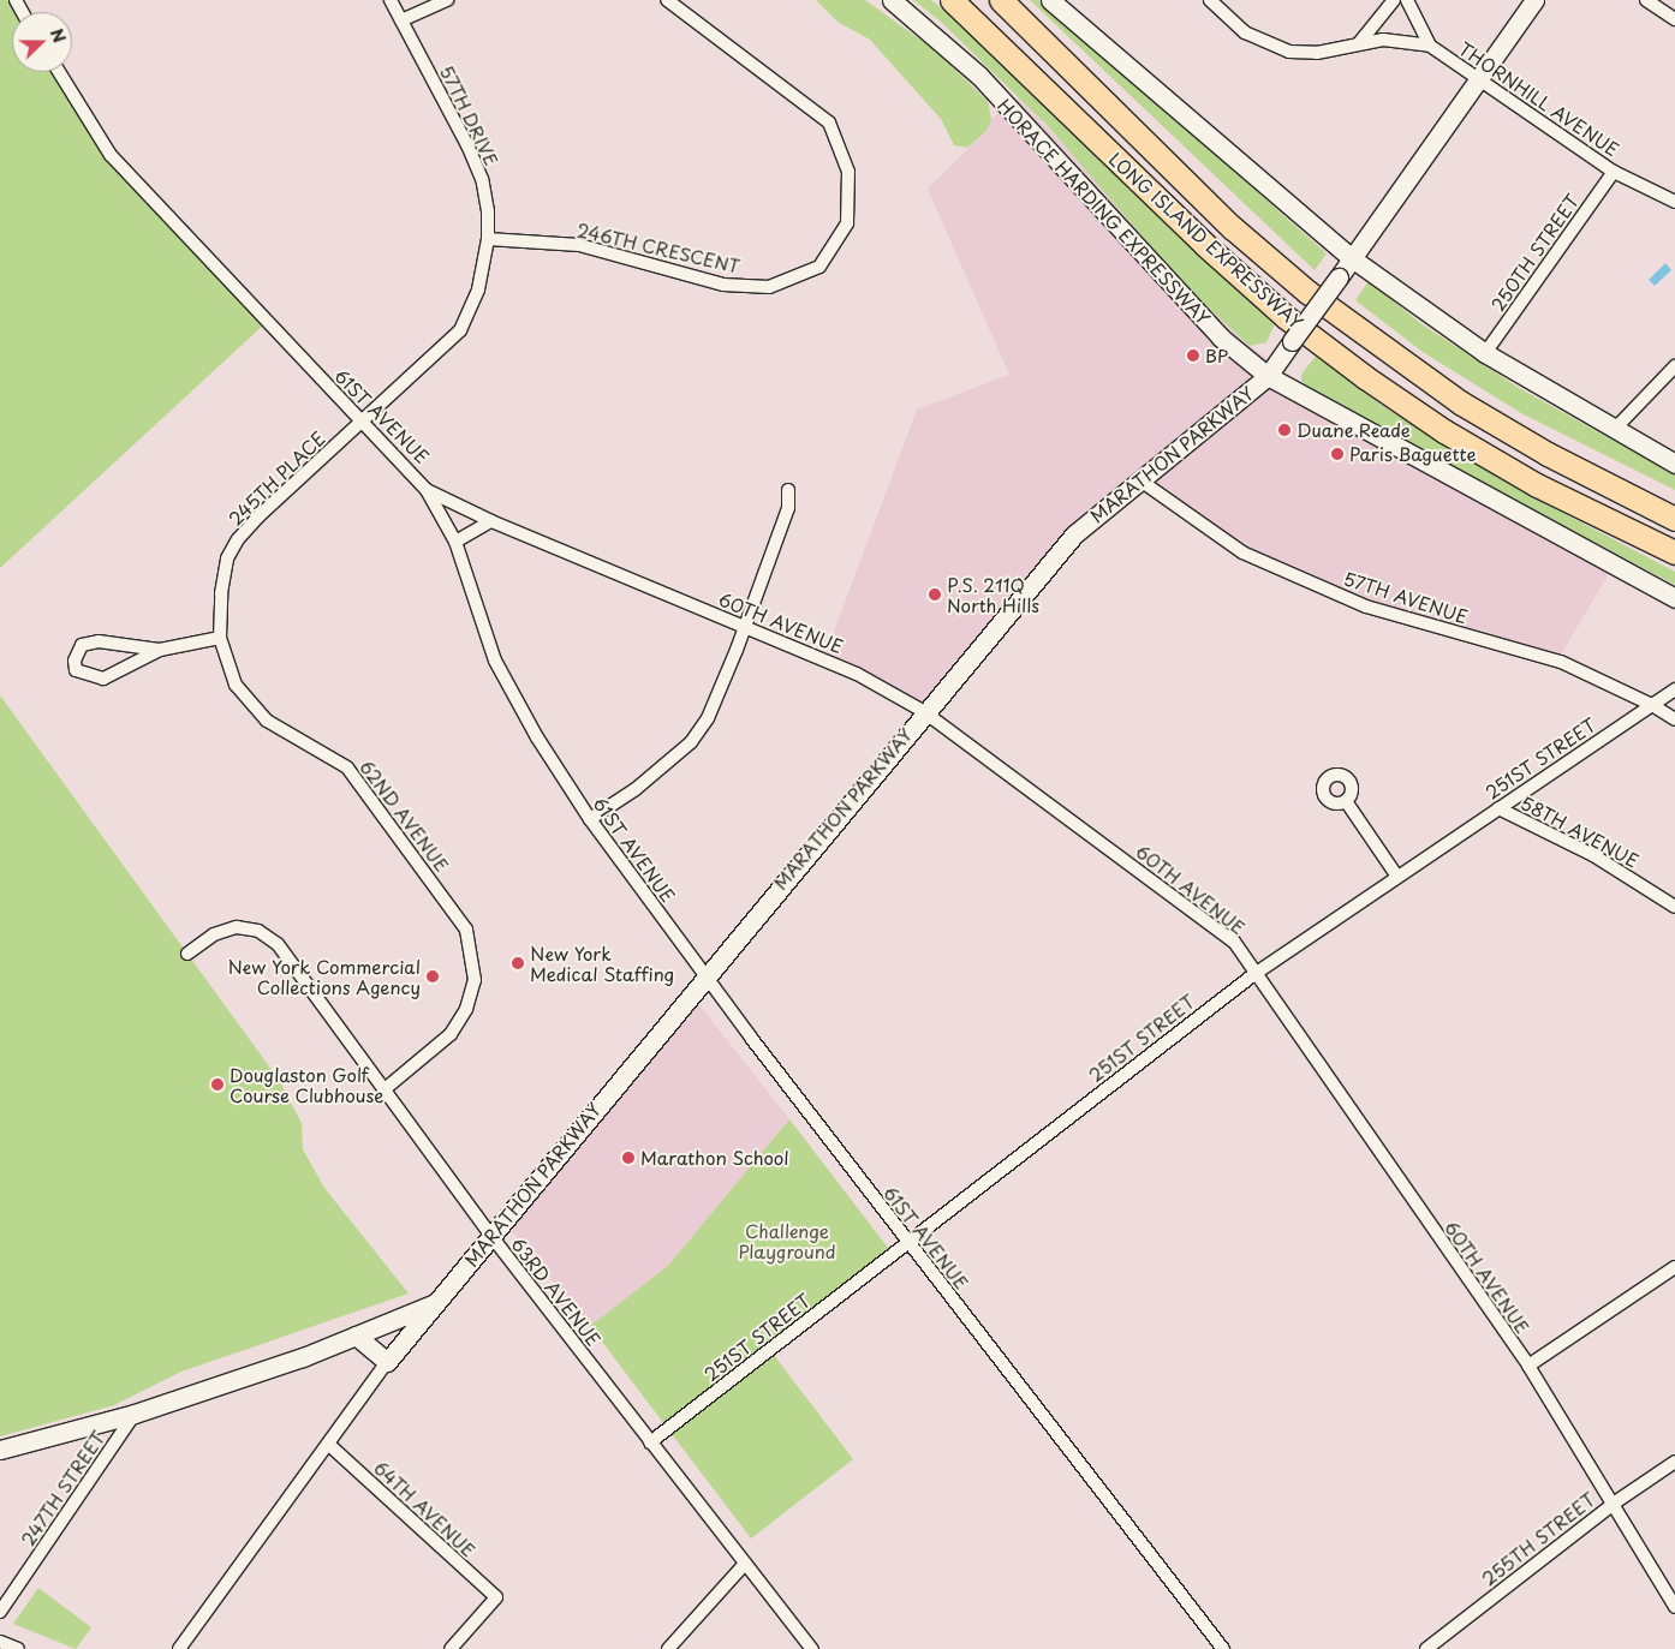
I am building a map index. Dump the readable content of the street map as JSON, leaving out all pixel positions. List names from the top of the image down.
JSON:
{
  "streets": {
    "highway": ["LONG ISLAND EXPRESSWAY"],
    "street": [
      "THORNHILL AVENUE",
      "57TH DRIVE",
      "HORACE HARDING EXPRESSWAY",
      "246TH CRESCENT",
      "250TH STREET",
      "61ST AVENUE",
      "MARATHON PARKWAY",
      "245TH PLACE",
      "57TH AVENUE",
      "60TH AVENUE",
      "251ST STREET",
      "62ND AVENUE",
      "58TH AVENUE",
      "63RD AVENUE",
      "247TH STREET",
      "64TH AVENUE",
      "255TH STREET"
    ]
  },
  "crossings": [
    ["THORNHILL AVENUE", "250TH STREET"],
    ["THORNHILL AVENUE", "MARATHON PARKWAY"],
    ["57TH DRIVE", "246TH CRESCENT"],
    ["57TH DRIVE", "61ST AVENUE"],
    ["57TH DRIVE", "245TH PLACE"],
    ["HORACE HARDING EXPRESSWAY", "MARATHON PARKWAY"],
    ["61ST AVENUE", "MARATHON PARKWAY"],
    ["61ST AVENUE", "245TH PLACE"],
    ["61ST AVENUE", "60TH AVENUE"],
    ["61ST AVENUE", "251ST STREET"],
    ["MARATHON PARKWAY", "57TH AVENUE"],
    ["MARATHON PARKWAY", "60TH AVENUE"],
    ["MARATHON PARKWAY", "63RD AVENUE"],
    ["MARATHON PARKWAY", "64TH AVENUE"],
    ["245TH PLACE", "62ND AVENUE"],
    ["57TH AVENUE", "251ST STREET"],
    ["60TH AVENUE", "251ST STREET"],
    ["60TH AVENUE", "255TH STREET"],
    ["251ST STREET", "58TH AVENUE"],
    ["251ST STREET", "63RD AVENUE"],
    ["62ND AVENUE", "63RD AVENUE"]
  ],
  "parks": ["Challenge Playground"],
  "places": [
    "BP",
    "Duane Reade",
    "Paris Baguette",
    "P.S. 211Q North Hills",
    "New York Medical Staffing",
    "New York Commercial Collections Agency",
    "Douglaston Golf Course Clubhouse",
    "Marathon School"
  ],
  "north": "right"
}
